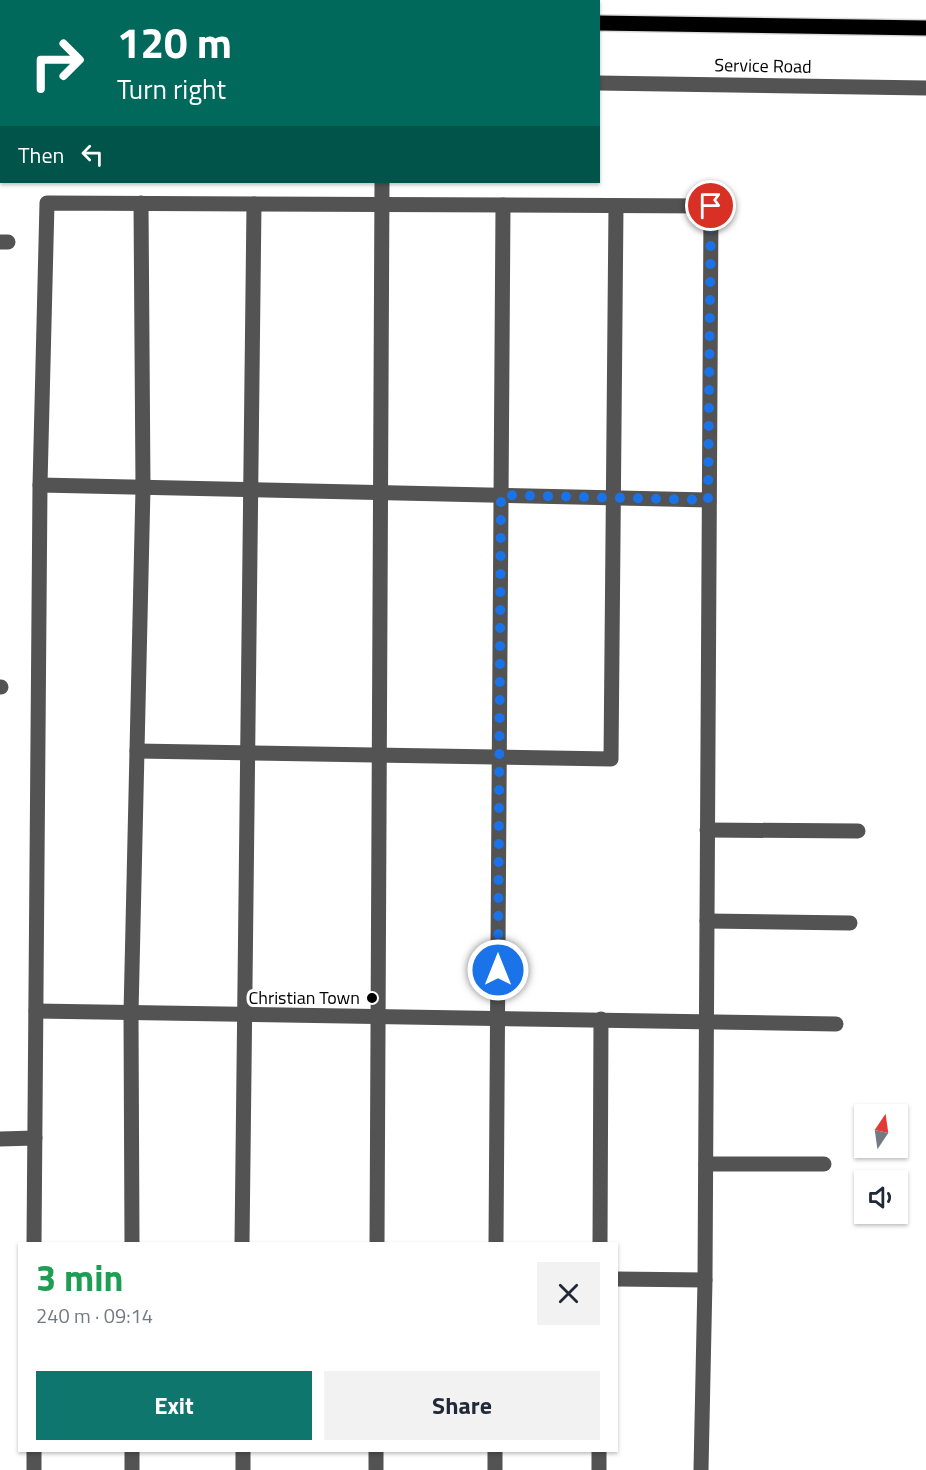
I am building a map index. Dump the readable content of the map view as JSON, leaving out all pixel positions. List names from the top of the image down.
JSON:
{
  "streets": {
    "street": ["Service Road"]
  },
  "places": ["Christian Town"],
  "north": "top",
  "page": {
    "turn": ["120 m", "Turn right"],
    "then": "Then",
    "heading": ["3 min", "240 m · 09:14"],
    "buttons": ["Exit", "Share"]
  }
}
